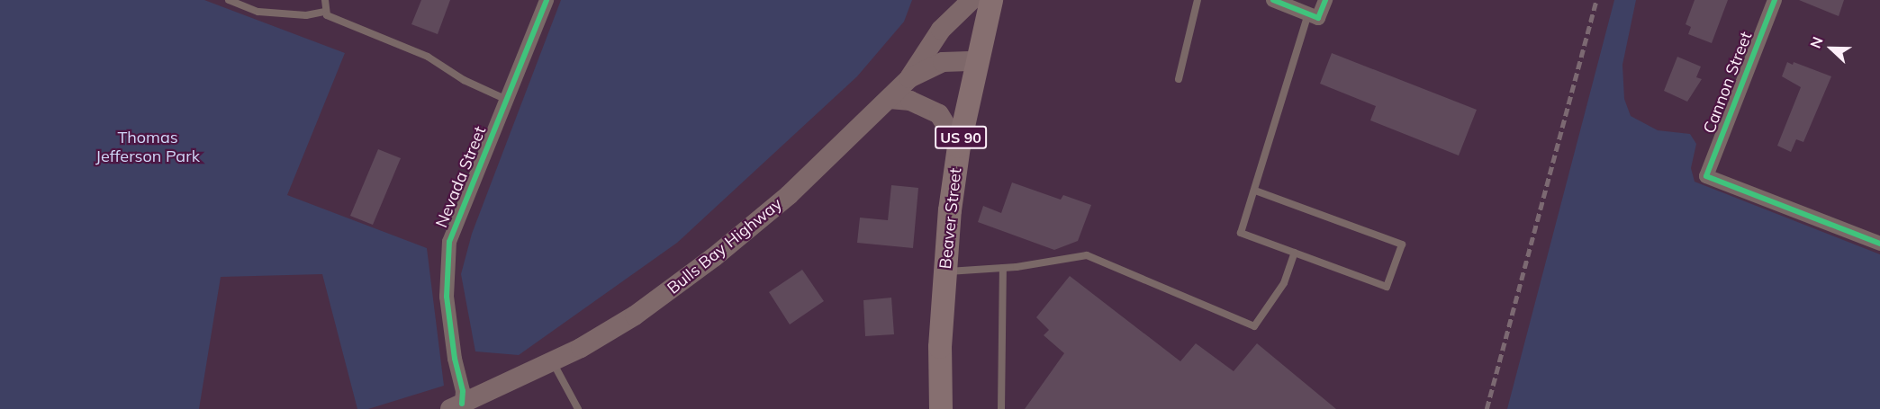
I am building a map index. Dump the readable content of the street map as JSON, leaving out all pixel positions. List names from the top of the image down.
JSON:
{
  "streets": {
    "main road": ["US 90", "Beaver Street", "Bulls Bay Highway"],
    "street": ["Cannon Street", "Nevada Street"]
  },
  "crossings": [
    ["Nevada Street", "Bulls Bay Highway"],
    ["Beaver Street", "Bulls Bay Highway"]
  ],
  "parks": ["Thomas Jefferson Park"],
  "north": "left"
}
